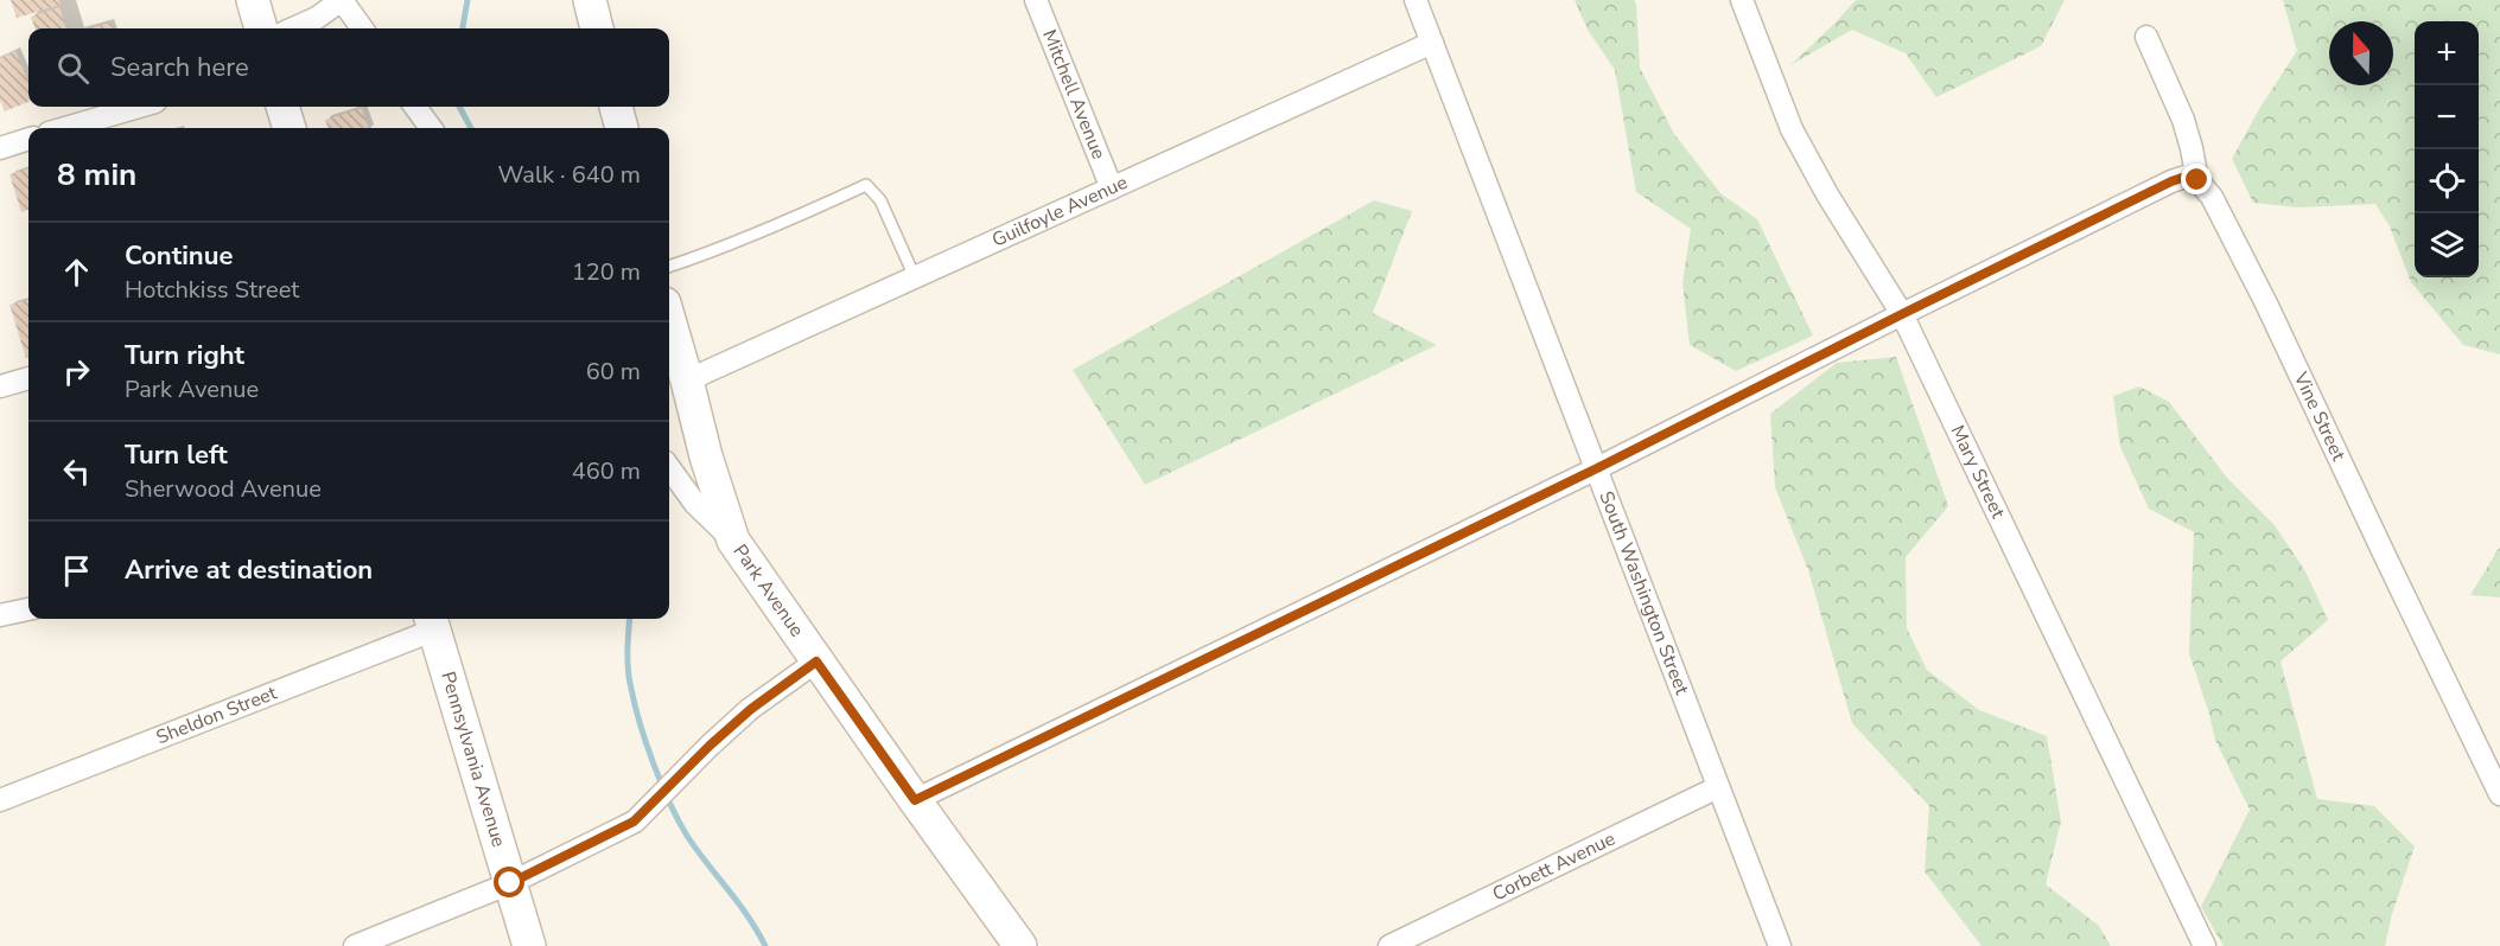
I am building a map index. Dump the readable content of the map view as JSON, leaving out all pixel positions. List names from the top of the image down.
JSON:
{
  "streets": {
    "street": [
      "Mitchell Avenue",
      "Guilfoyle Avenue",
      "Vine Street",
      "Mary Street",
      "Park Avenue",
      "South Washington Street",
      "Sheldon Street",
      "Pennsylvania Avenue",
      "Corbett Avenue"
    ]
  },
  "crossings": [
    ["Mitchell Avenue", "Guilfoyle Avenue"],
    ["Guilfoyle Avenue", "Park Avenue"],
    ["Guilfoyle Avenue", "South Washington Street"],
    ["South Washington Street", "Corbett Avenue"],
    ["Sheldon Street", "Pennsylvania Avenue"]
  ],
  "north": "top",
  "page": {
    "map_buttons": ["+", "−"],
    "search": "Search here",
    "heading": ["8 min", "Walk · 640 m"],
    "list": [
      ["Continue", "Hotchkiss Street", "120 m"],
      ["Turn right", "Park Avenue", "60 m"],
      ["Turn left", "Sherwood Avenue", "460 m"],
      "Arrive at destination"
    ]
  }
}
